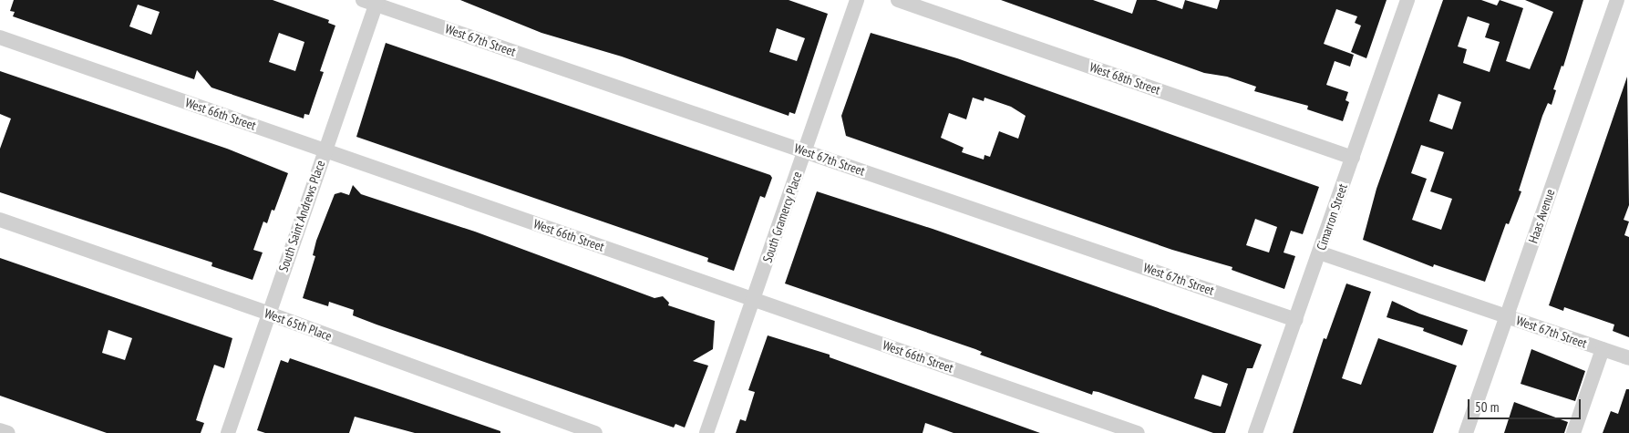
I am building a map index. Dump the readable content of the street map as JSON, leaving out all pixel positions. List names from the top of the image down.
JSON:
{
  "streets": {
    "street": [
      "West 67th Street",
      "West 68th Street",
      "West 66th Street",
      "South Saint Andrews Place",
      "Haas Avenue",
      "South Gramercy Place",
      "Cimarron Street",
      "West 65th Place"
    ]
  },
  "crossings": [
    ["West 67th Street", "South Saint Andrews Place"],
    ["West 67th Street", "Haas Avenue"],
    ["West 67th Street", "South Gramercy Place"],
    ["West 67th Street", "Cimarron Street"],
    ["West 68th Street", "Cimarron Street"],
    ["West 66th Street", "South Saint Andrews Place"],
    ["West 66th Street", "South Gramercy Place"],
    ["South Saint Andrews Place", "West 65th Place"]
  ],
  "scale_bar": "50 m"
}
